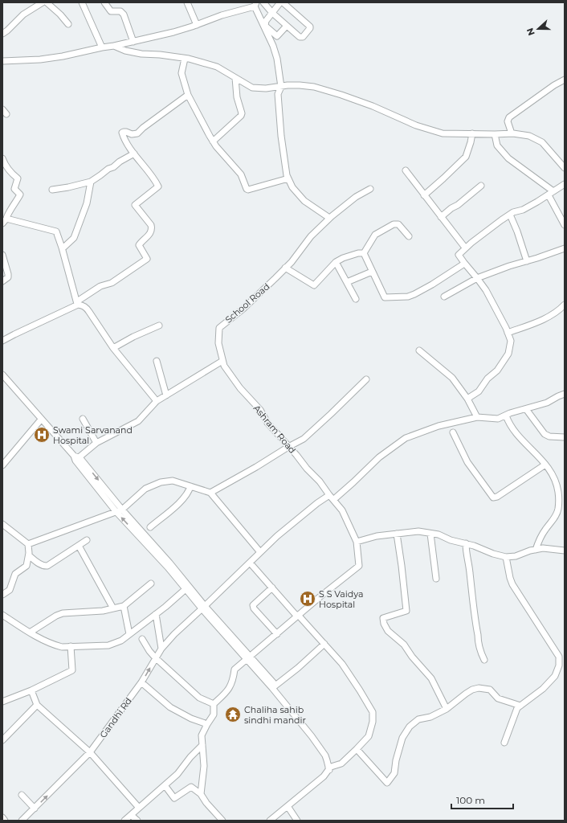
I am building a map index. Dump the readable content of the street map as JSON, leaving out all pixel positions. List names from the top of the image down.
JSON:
{
  "streets": {
    "street": ["School Road", "Ashram Road", "Gandhi Rd"]
  },
  "crossings": [
    ["School Road", "Ashram Road"],
    ["Ashram Road", "Gandhi Rd"]
  ],
  "places": {
    "hospital": ["Swami Sarvanand Hospital", "S S Vaidya Hospital"],
    "temple": ["Chaliha sahib sindhi mandir"]
  },
  "scale_bar": "100 m",
  "north": "left"
}
